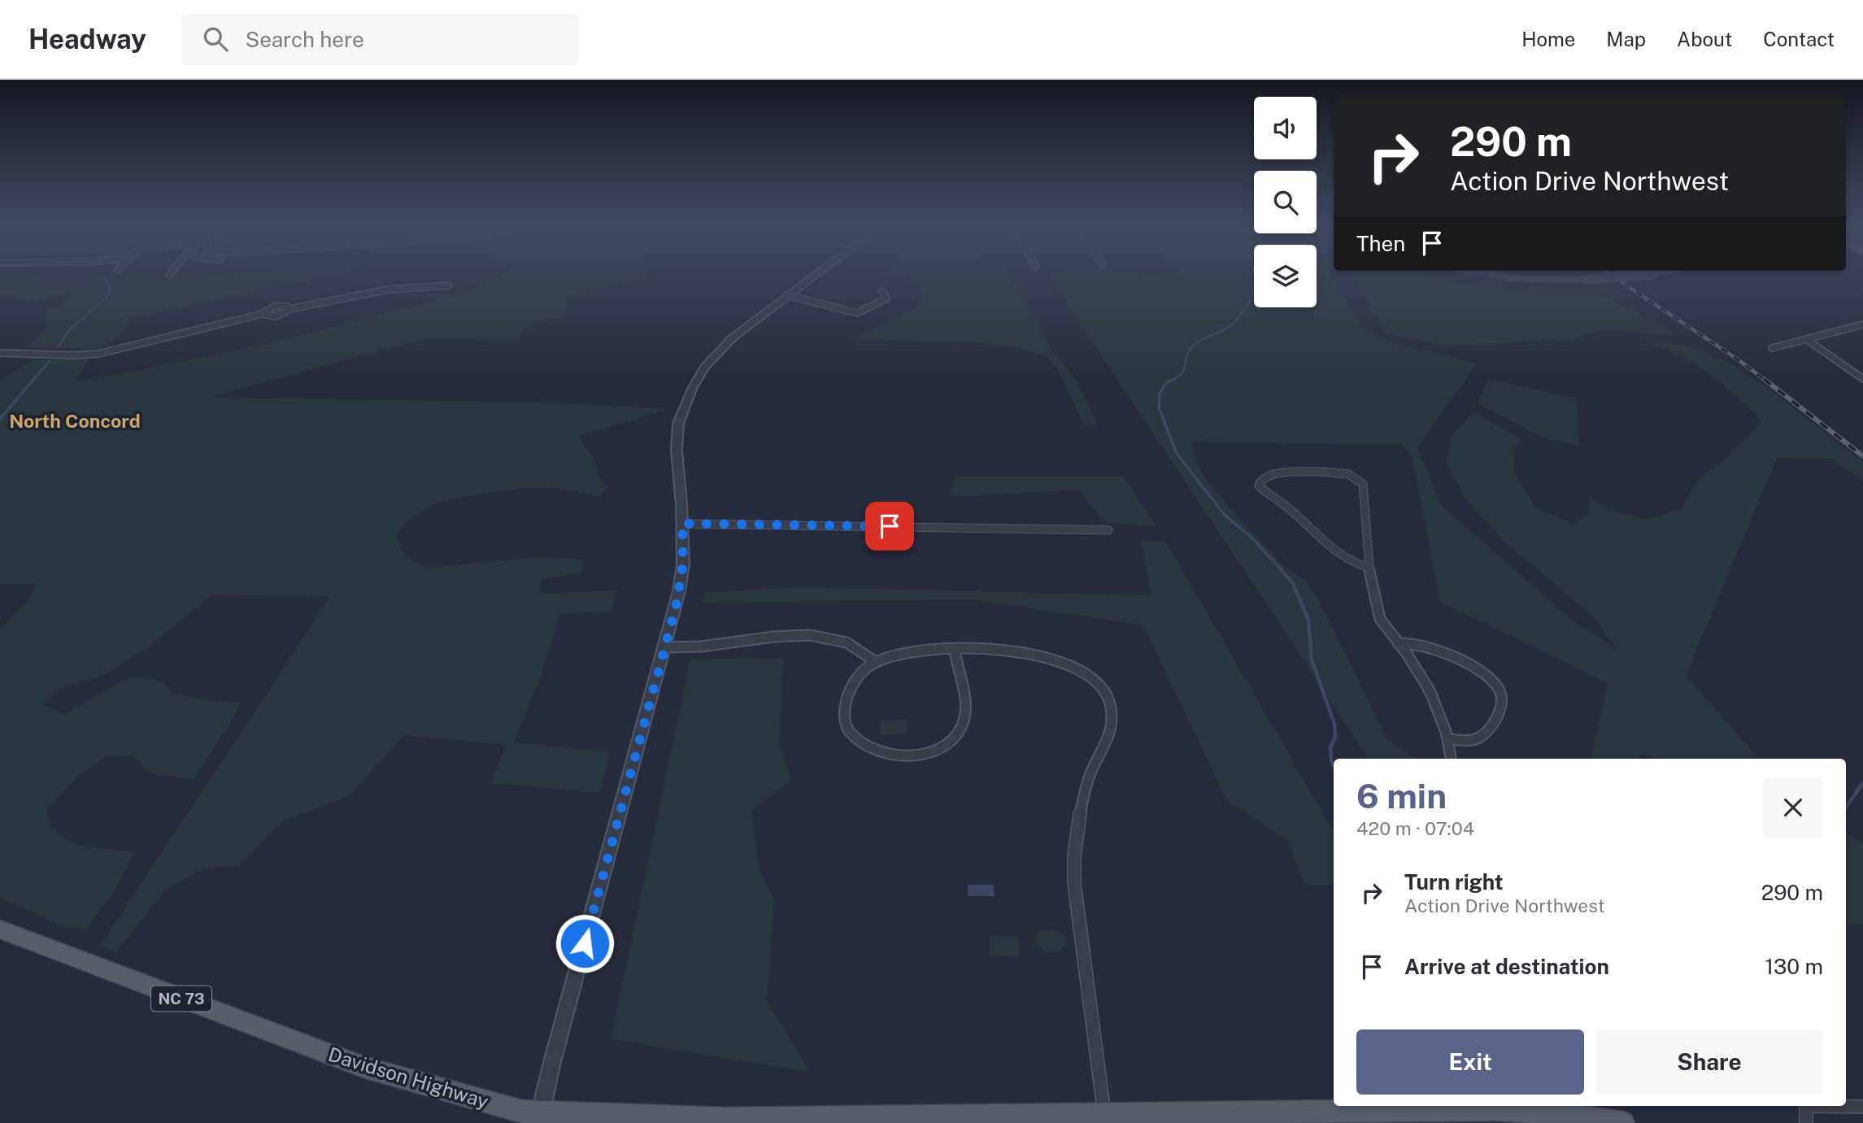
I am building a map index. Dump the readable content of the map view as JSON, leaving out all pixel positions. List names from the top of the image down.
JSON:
{
  "streets": {
    "main road": ["NC 73", "Davidson Highway"]
  },
  "districts": ["North Concord"],
  "page": {
    "header": "Headway",
    "search": "Search here",
    "nav": [
      "Home",
      "Map",
      "About",
      "Contact"
    ],
    "turn": ["290 m", "Action Drive Northwest"],
    "then": "Then",
    "heading": ["6 min", "420 m · 07:04"],
    "list": [
      {
        "name": "Turn right",
        "note": "Action Drive Northwest",
        "value": "290 m"
      },
      {
        "name": "Arrive at destination",
        "value": "130 m"
      }
    ],
    "buttons": ["Exit", "Share"]
  }
}
